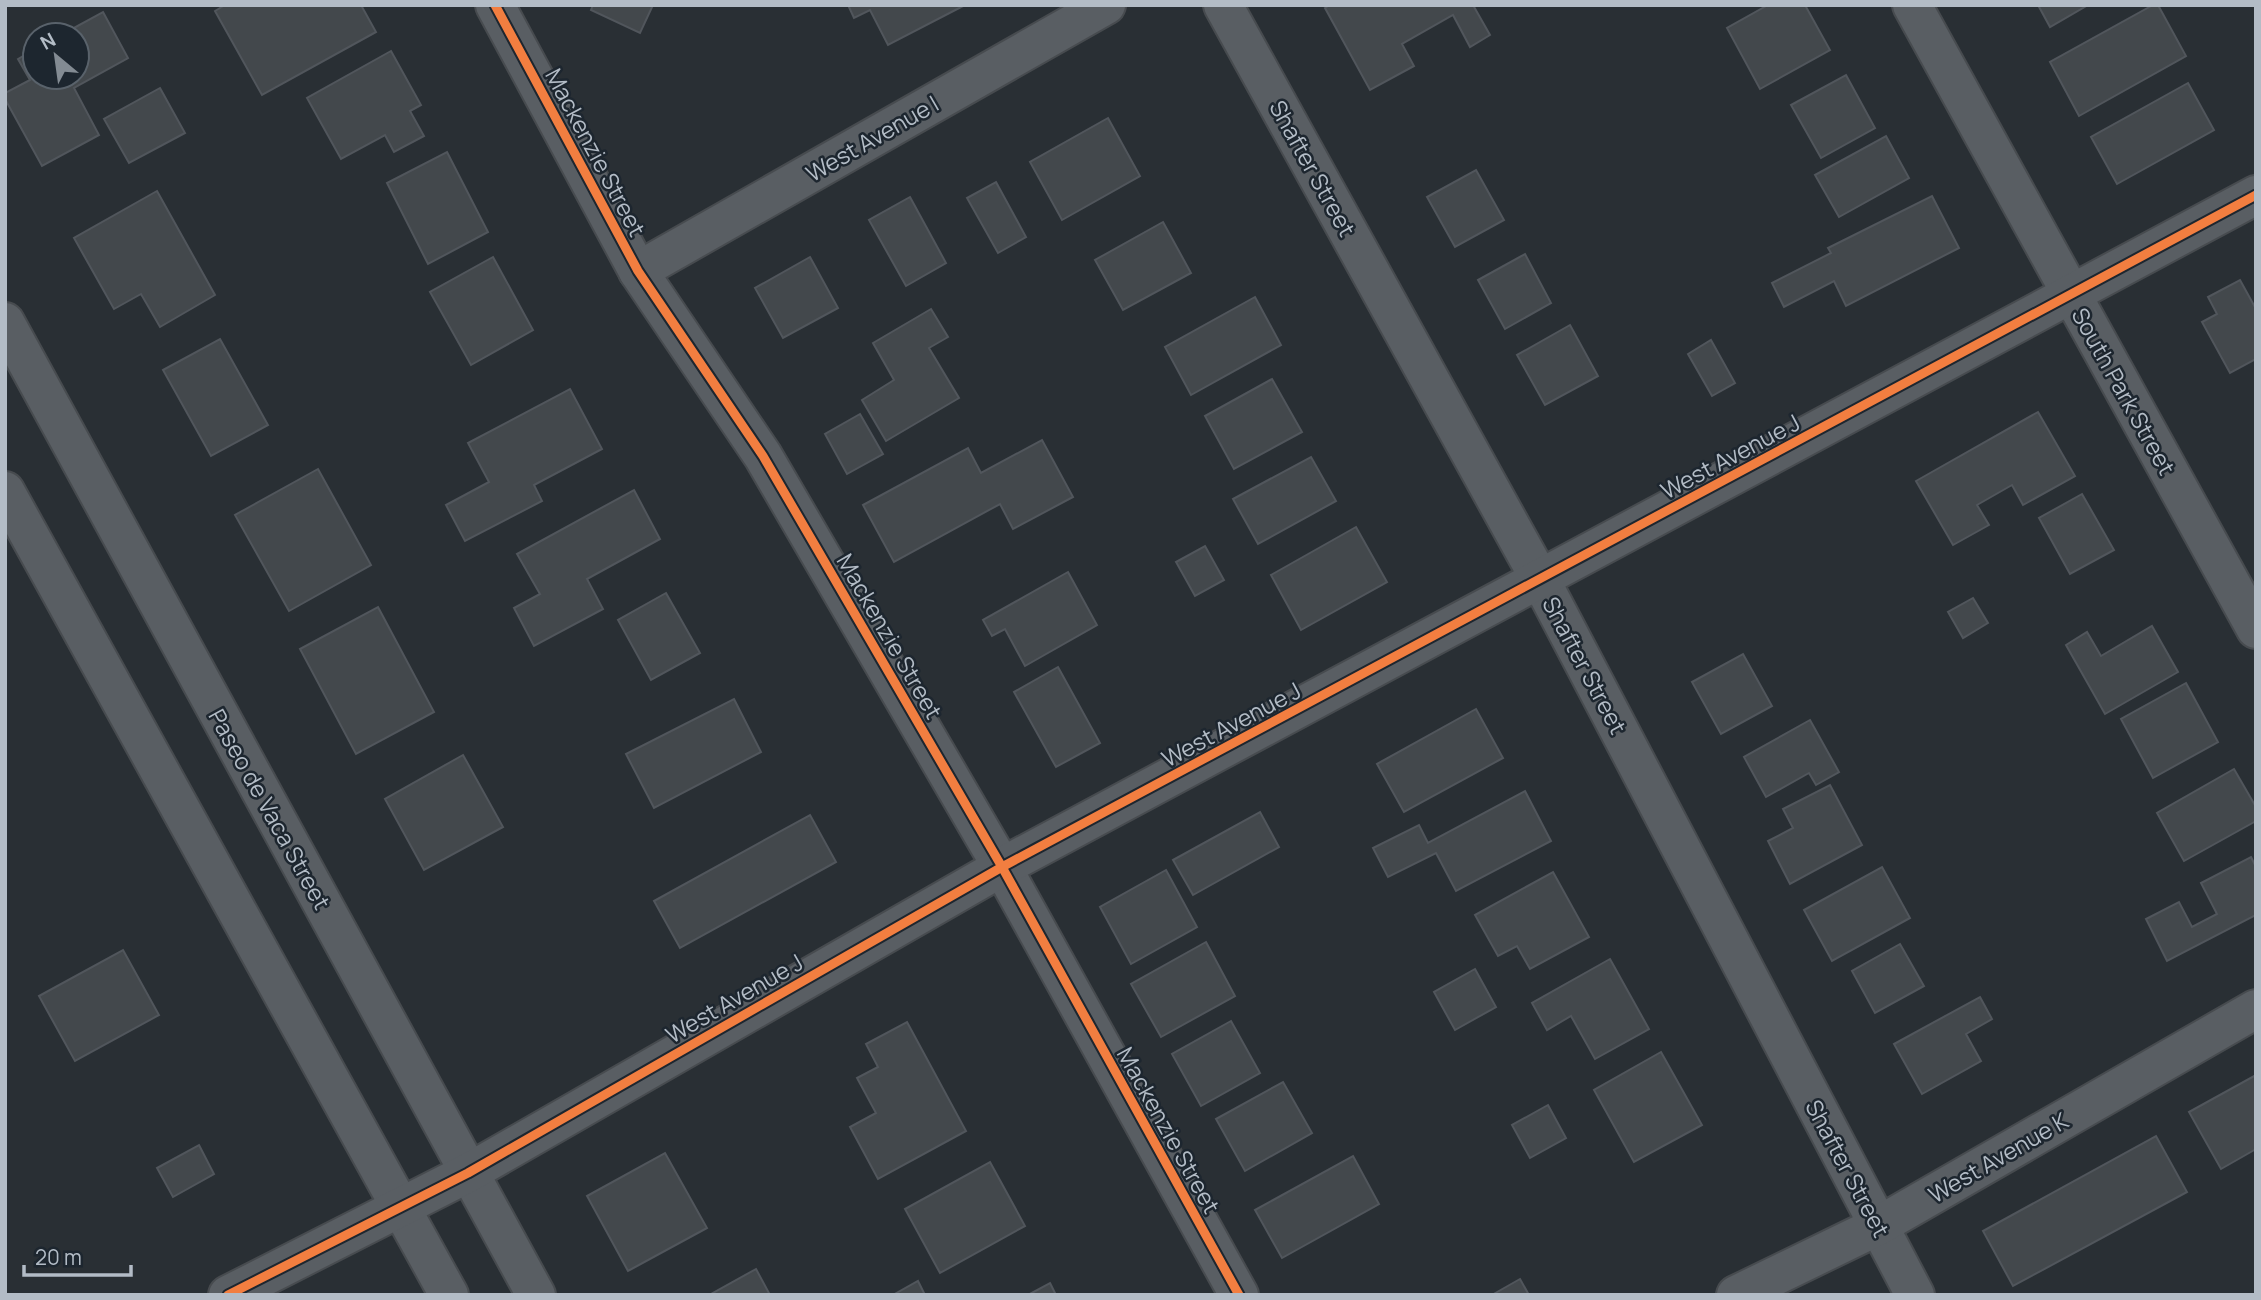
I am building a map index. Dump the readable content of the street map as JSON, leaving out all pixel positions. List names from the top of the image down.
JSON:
{
  "streets": {
    "street": [
      "West Avenue I",
      "Mackenzie Street",
      "Shafter Street",
      "South Park Street",
      "West Avenue J",
      "Paseo de Vaca Street",
      "West Avenue K"
    ]
  },
  "crossings": [
    ["West Avenue I", "Mackenzie Street"],
    ["Mackenzie Street", "West Avenue J"],
    ["Shafter Street", "West Avenue J"],
    ["Shafter Street", "West Avenue K"],
    ["South Park Street", "West Avenue J"],
    ["West Avenue J", "Paseo de Vaca Street"]
  ],
  "scale_bar": "20 m",
  "north": "top left"
}
